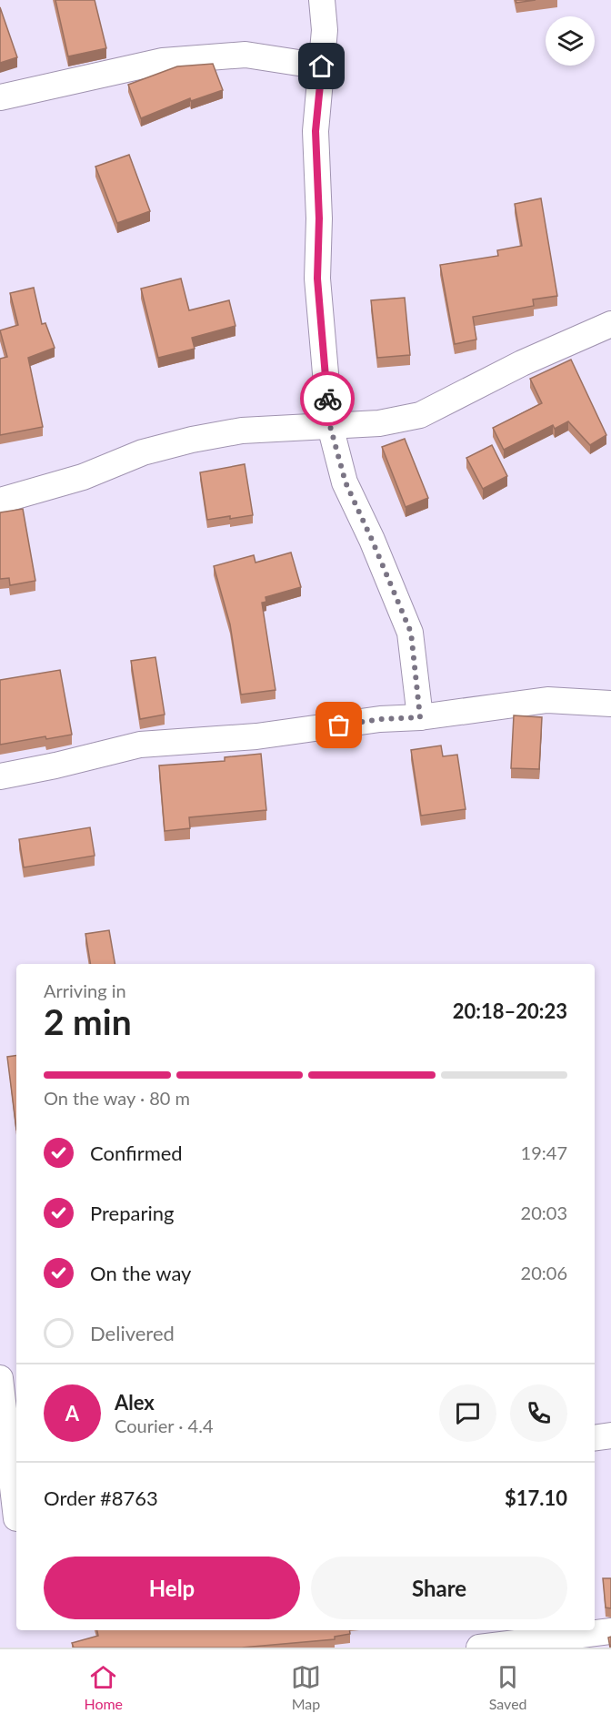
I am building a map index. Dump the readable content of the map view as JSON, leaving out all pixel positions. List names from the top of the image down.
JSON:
{
  "page": {
    "heading": ["2 min", "Arriving in", "20:18–20:23"],
    "panel": [
      "Alex",
      "Courier · 4.4",
      "Order #8763",
      "$17.10"
    ],
    "bar": "On the way · 80 m",
    "list": [
      ["Confirmed", "19:47"],
      ["Preparing", "20:03"],
      ["On the way", "20:06"],
      "Delivered"
    ],
    "round": "A",
    "buttons": ["Help", "Share"],
    "tabs": ["Home", "Map", "Saved"]
  }
}
